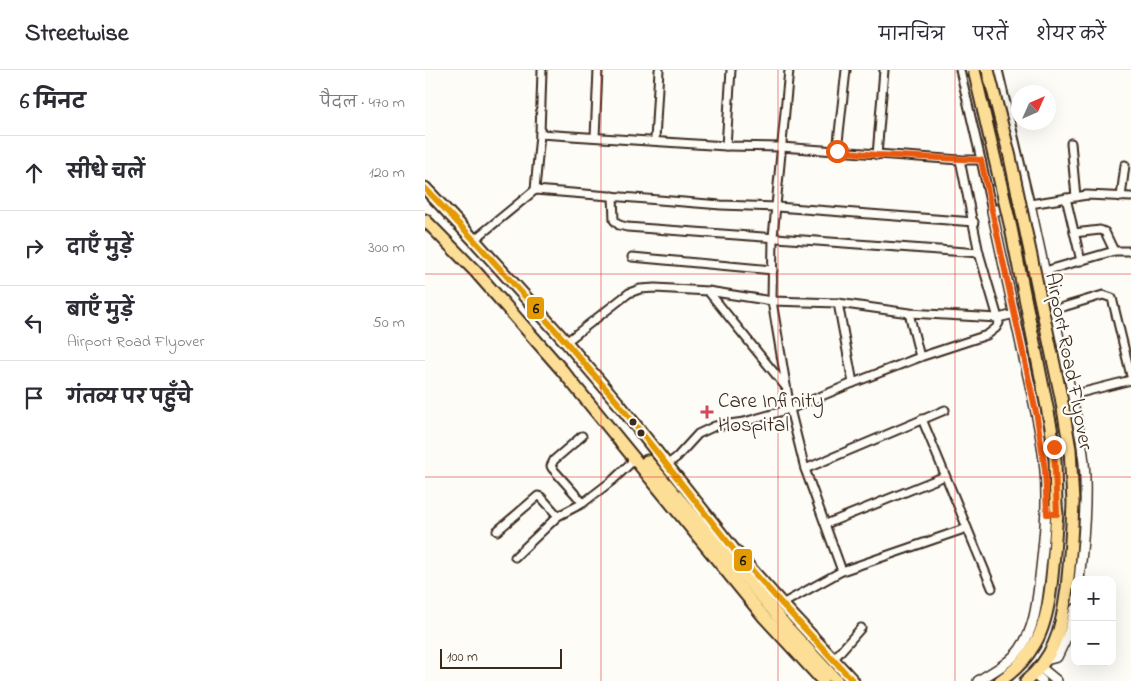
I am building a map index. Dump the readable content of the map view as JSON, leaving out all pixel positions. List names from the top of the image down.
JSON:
{
  "streets": {
    "main road": ["Airport Road Flyover"]
  },
  "places": {
    "health": ["Care Infinity Hospital"]
  },
  "lines": ["transit line 6"],
  "scale_bar": "100 m",
  "north": "top right",
  "page": {
    "header": "Streetwise",
    "nav": ["मानचित्र", "परतें", "शेयर करें"],
    "heading": ["6 मिनट", "पैदल · 470 m"],
    "list": [
      ["सीधे चलें", "120 m"],
      ["दाएँ मुड़ें", "300 m"],
      ["बाएँ मुड़ें", "Airport Road Flyover", "50 m"],
      "गंतव्य पर पहुँचे"
    ],
    "map_buttons": ["+", "−"],
    "scale": "100 m"
  }
}
